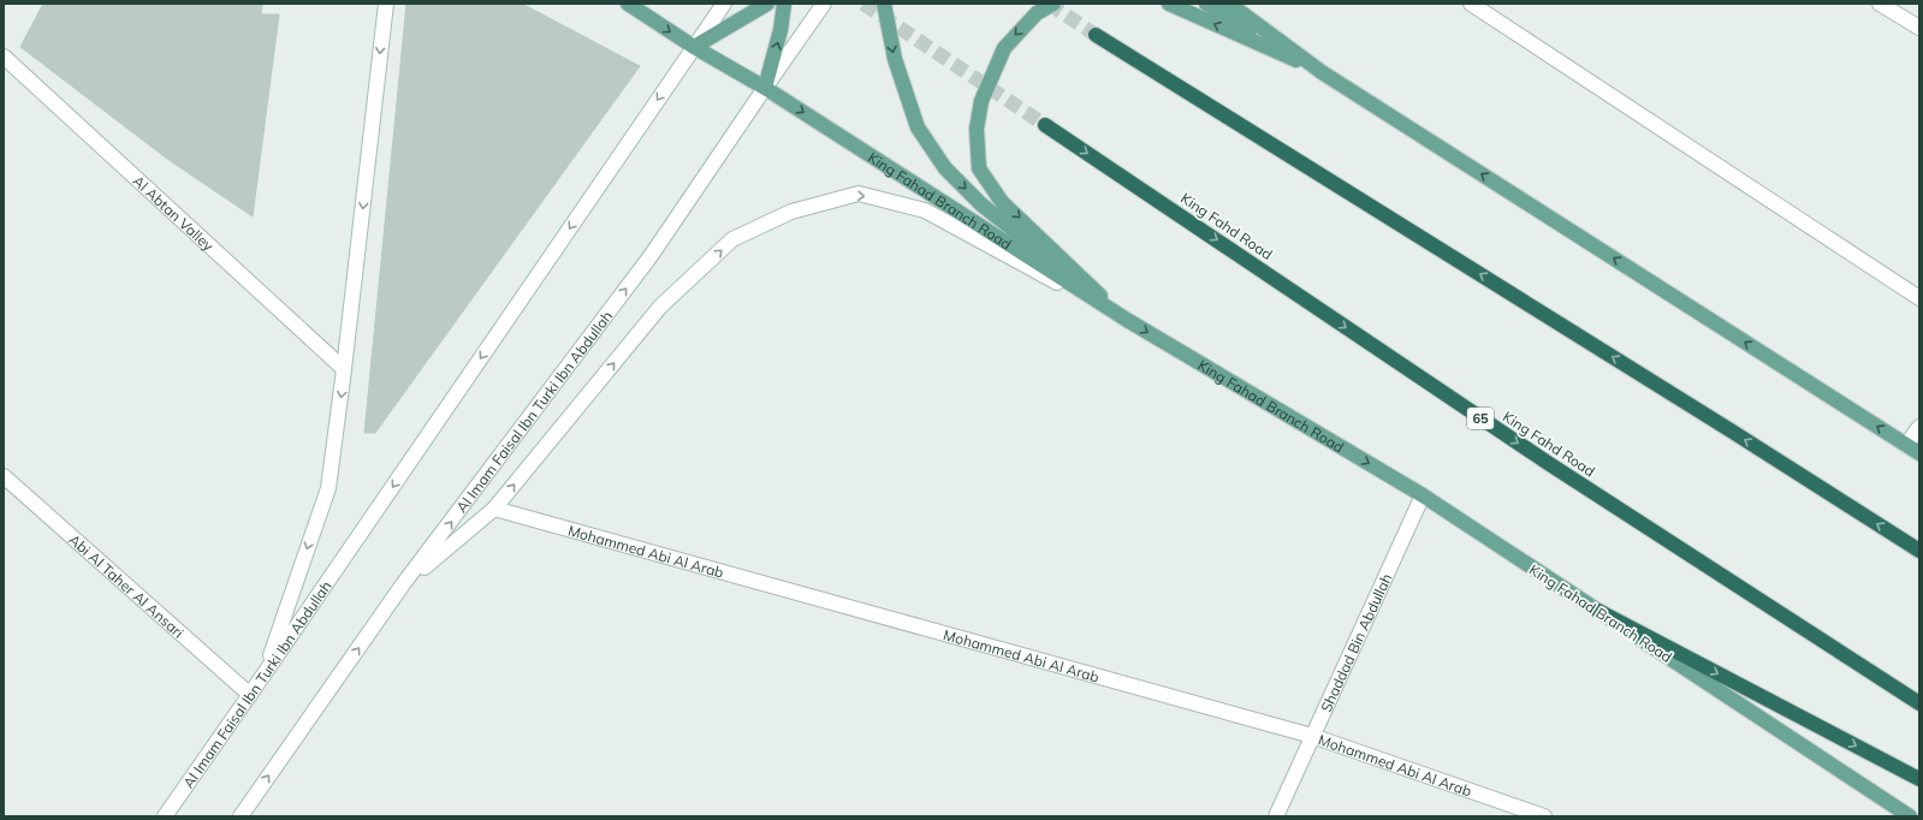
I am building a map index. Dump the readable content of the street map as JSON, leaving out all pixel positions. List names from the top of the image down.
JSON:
{
  "streets": {
    "highway": ["King Fahd Road", "65"],
    "main road": ["King Fahad Branch Road"],
    "street": [
      "Al Abtan Valley",
      "Al Imam Faisal Ibn Turki Ibn Abdullah",
      "Mohammed Abi Al Arab",
      "Abi Al Taher Al Ansari",
      "Shaddad Bin Abdullah"
    ]
  },
  "crossings": [
    ["King Fahad Branch Road", "Al Imam Faisal Ibn Turki Ibn Abdullah"],
    ["King Fahad Branch Road", "Shaddad Bin Abdullah"],
    ["Al Imam Faisal Ibn Turki Ibn Abdullah", "Abi Al Taher Al Ansari"],
    ["Mohammed Abi Al Arab", "Shaddad Bin Abdullah"]
  ],
  "one_way": ["King Fahad Branch Road"]
}
